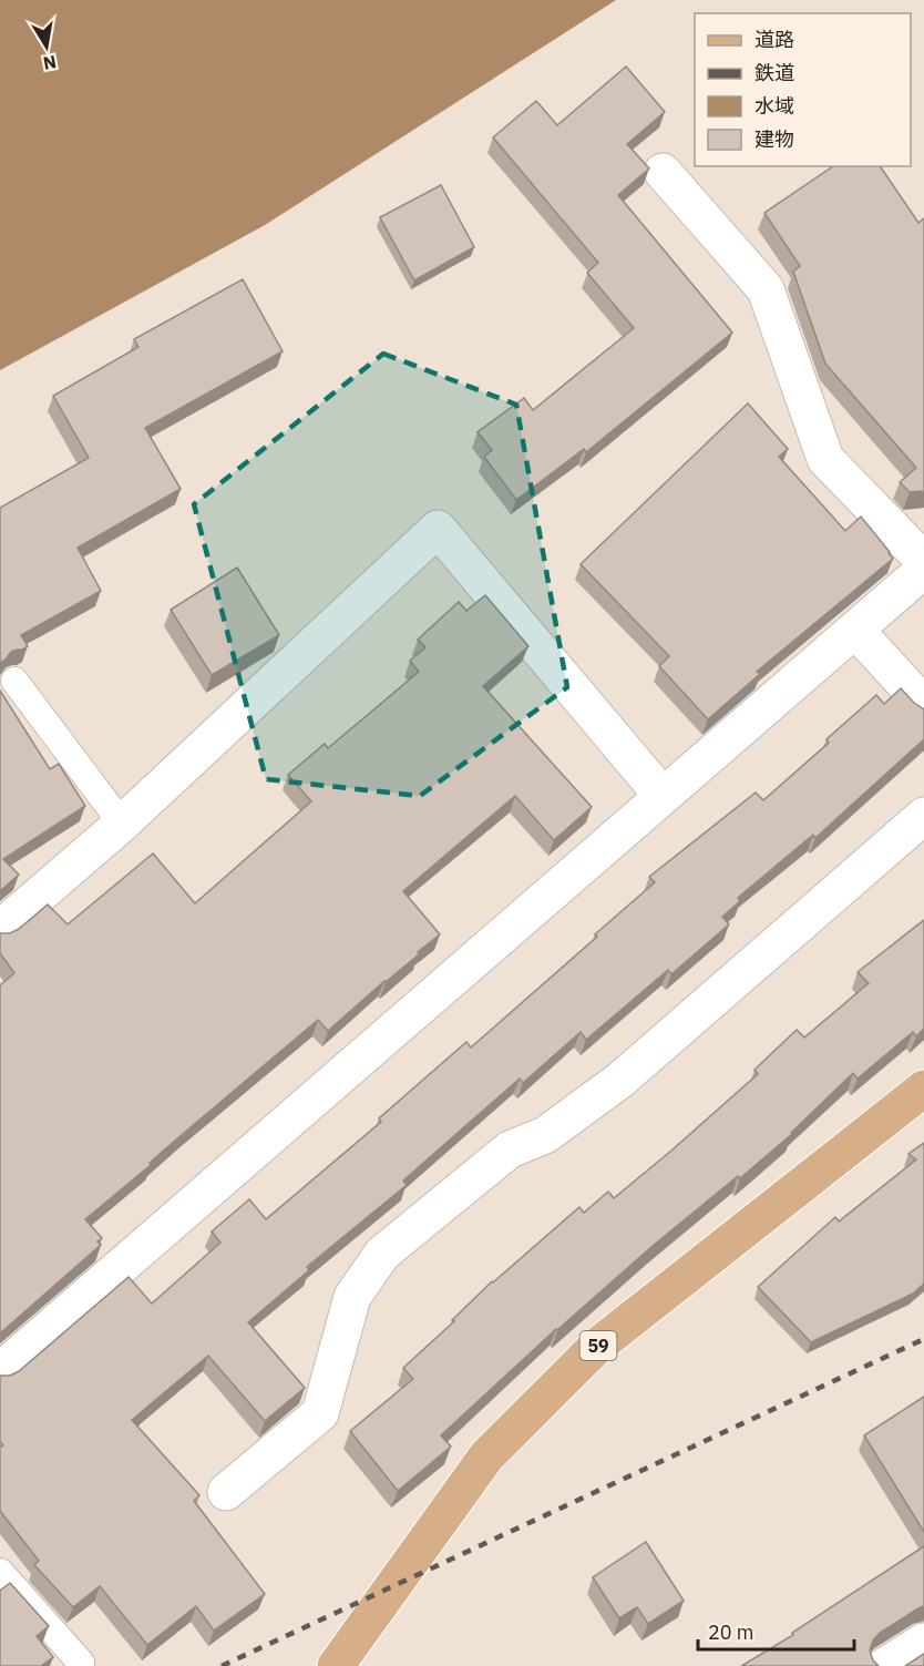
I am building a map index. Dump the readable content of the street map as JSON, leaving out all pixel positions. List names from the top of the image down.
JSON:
{
  "streets": {
    "main road": ["59"]
  },
  "legend": [
    "道路",
    "鉄道",
    "水域",
    "建物"
  ],
  "scale_bar": "20 m",
  "north": "bottom"
}
